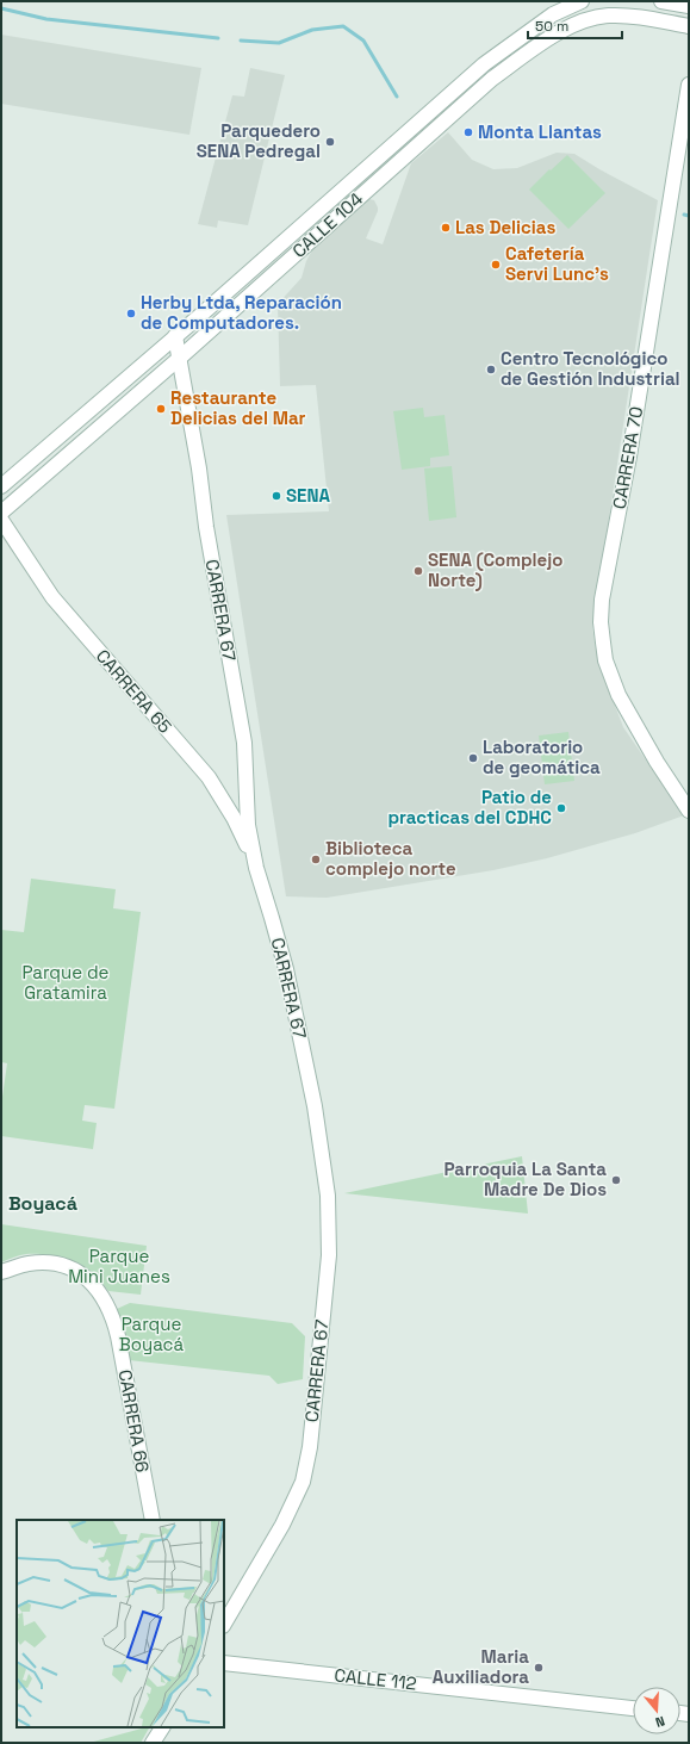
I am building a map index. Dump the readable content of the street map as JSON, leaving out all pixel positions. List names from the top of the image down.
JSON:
{
  "streets": {
    "main road": [
      "CALLE 104",
      "CARRERA 70",
      "CARRERA 67",
      "CARRERA 65",
      "CARRERA 66",
      "CALLE 112"
    ]
  },
  "crossings": [
    ["CALLE 104", "CARRERA 67"],
    ["CARRERA 67", "CARRERA 65"]
  ],
  "districts": ["Boyacá"],
  "parks": ["Parque de Gratamira", "Parque Mini Juanes", "Parque Boyacá"],
  "places": [
    "Monta Llantas",
    "Parquedero SENA Pedregal",
    "Las Delicias",
    "Cafetería Servi Lunc's",
    "Herby Ltda, Reparación de Computadores.",
    "Centro Tecnológico de Gestión Industrial",
    "Restaurante Delicias del Mar",
    "SENA",
    "SENA (Complejo Norte)",
    "Laboratorio de geomática",
    "Patio de practicas del CDHC",
    "Biblioteca complejo norte",
    "Parroquia La Santa Madre De Dios",
    "Maria Auxiliadora"
  ],
  "scale_bar": "50 m",
  "north": "bottom"
}
